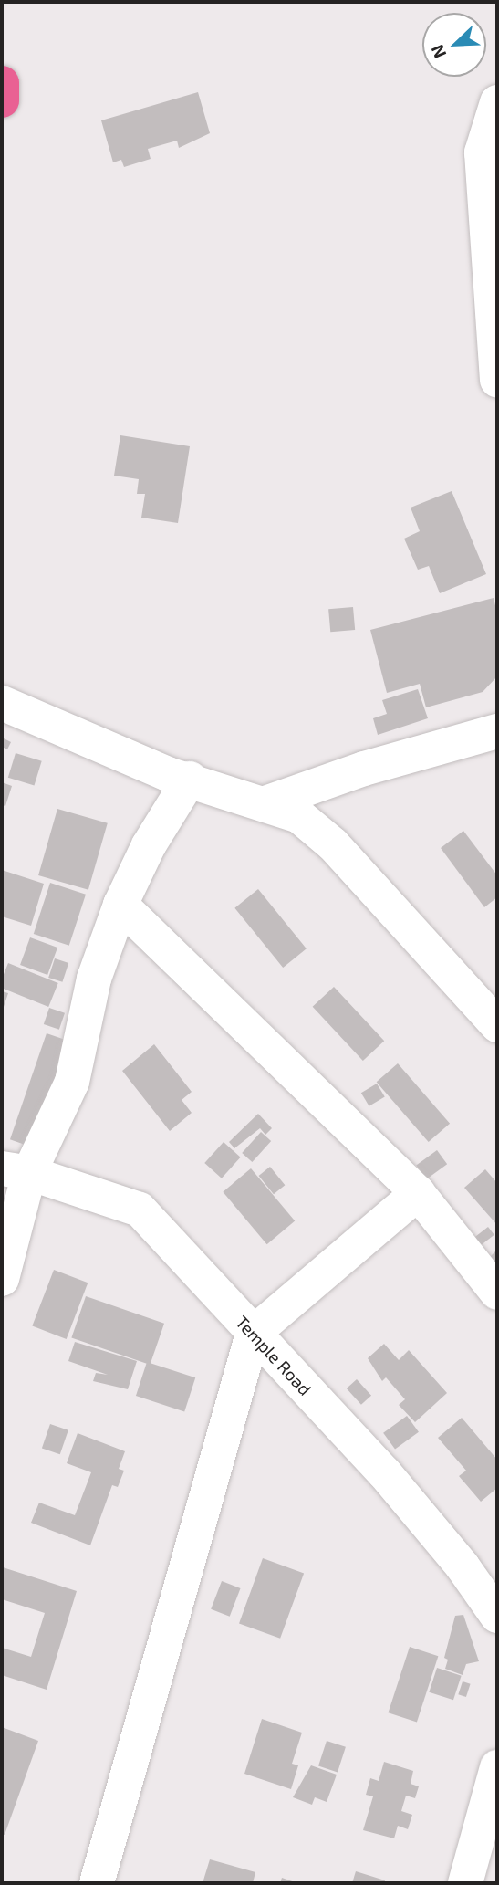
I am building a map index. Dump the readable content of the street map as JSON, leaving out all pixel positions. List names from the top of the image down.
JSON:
{
  "streets": {
    "street": ["Temple Road"]
  },
  "north": "bottom left"
}
